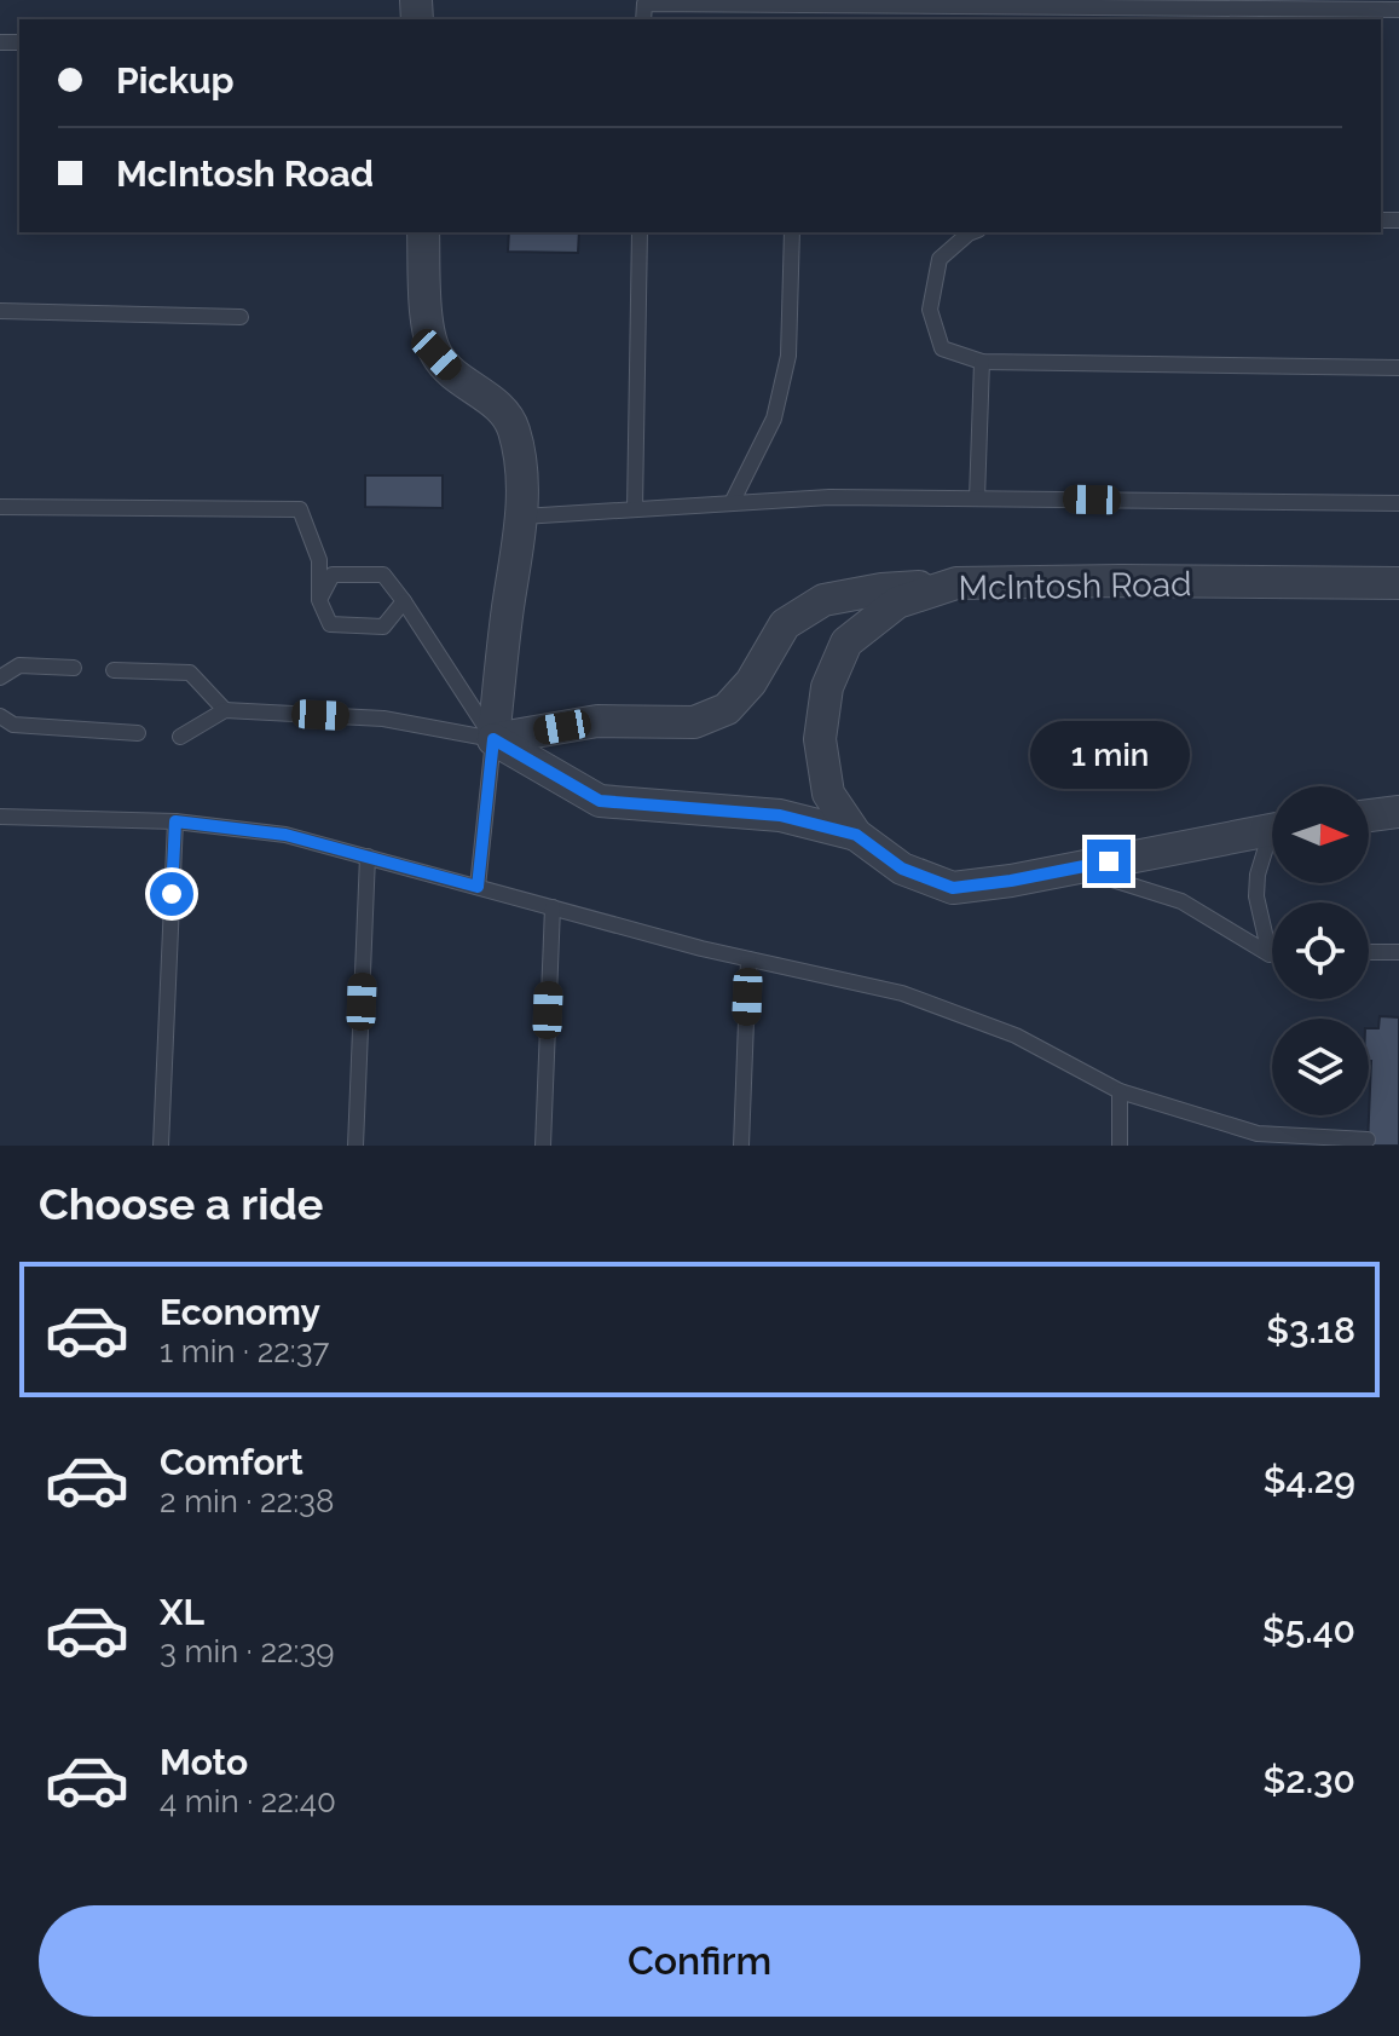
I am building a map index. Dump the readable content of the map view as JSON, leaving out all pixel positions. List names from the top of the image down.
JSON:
{
  "streets": {
    "street": ["McIntosh Road"]
  },
  "north": "right",
  "page": {
    "banner": ["Pickup", "McIntosh Road"],
    "bubble": "1 min",
    "heading": "Choose a ride",
    "list": [
      {
        "name": "Economy",
        "note": "1 min · 22:37",
        "value": "$3.18"
      },
      {
        "name": "Comfort",
        "note": "2 min · 22:38",
        "value": "$4.29"
      },
      {
        "name": "XL",
        "note": "3 min · 22:39",
        "value": "$5.40"
      },
      {
        "name": "Moto",
        "note": "4 min · 22:40",
        "value": "$2.30"
      }
    ],
    "buttons": "Confirm"
  }
}
